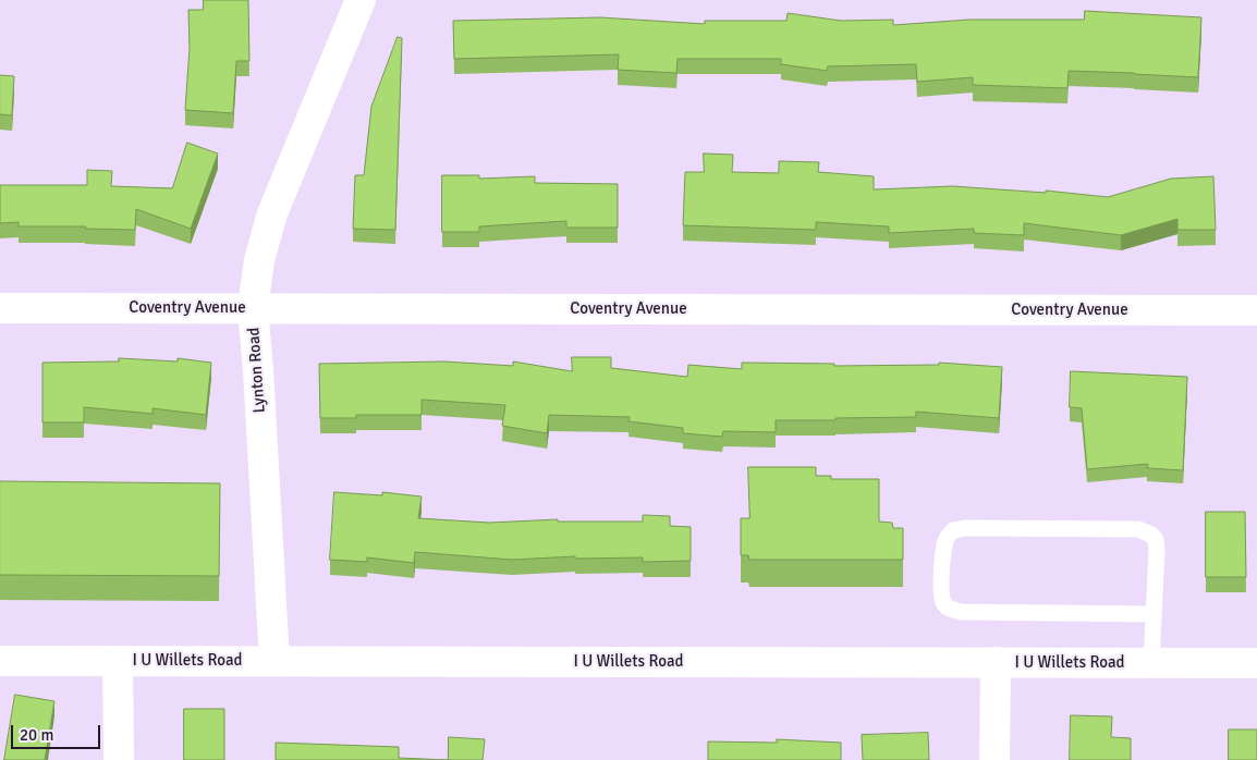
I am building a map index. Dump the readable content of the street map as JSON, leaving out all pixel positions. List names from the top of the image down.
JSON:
{
  "streets": {
    "street": ["Coventry Avenue", "Lynton Road", "I U Willets Road"]
  },
  "crossings": [
    ["Coventry Avenue", "Lynton Road"],
    ["Lynton Road", "I U Willets Road"]
  ],
  "scale_bar": "20 m"
}
